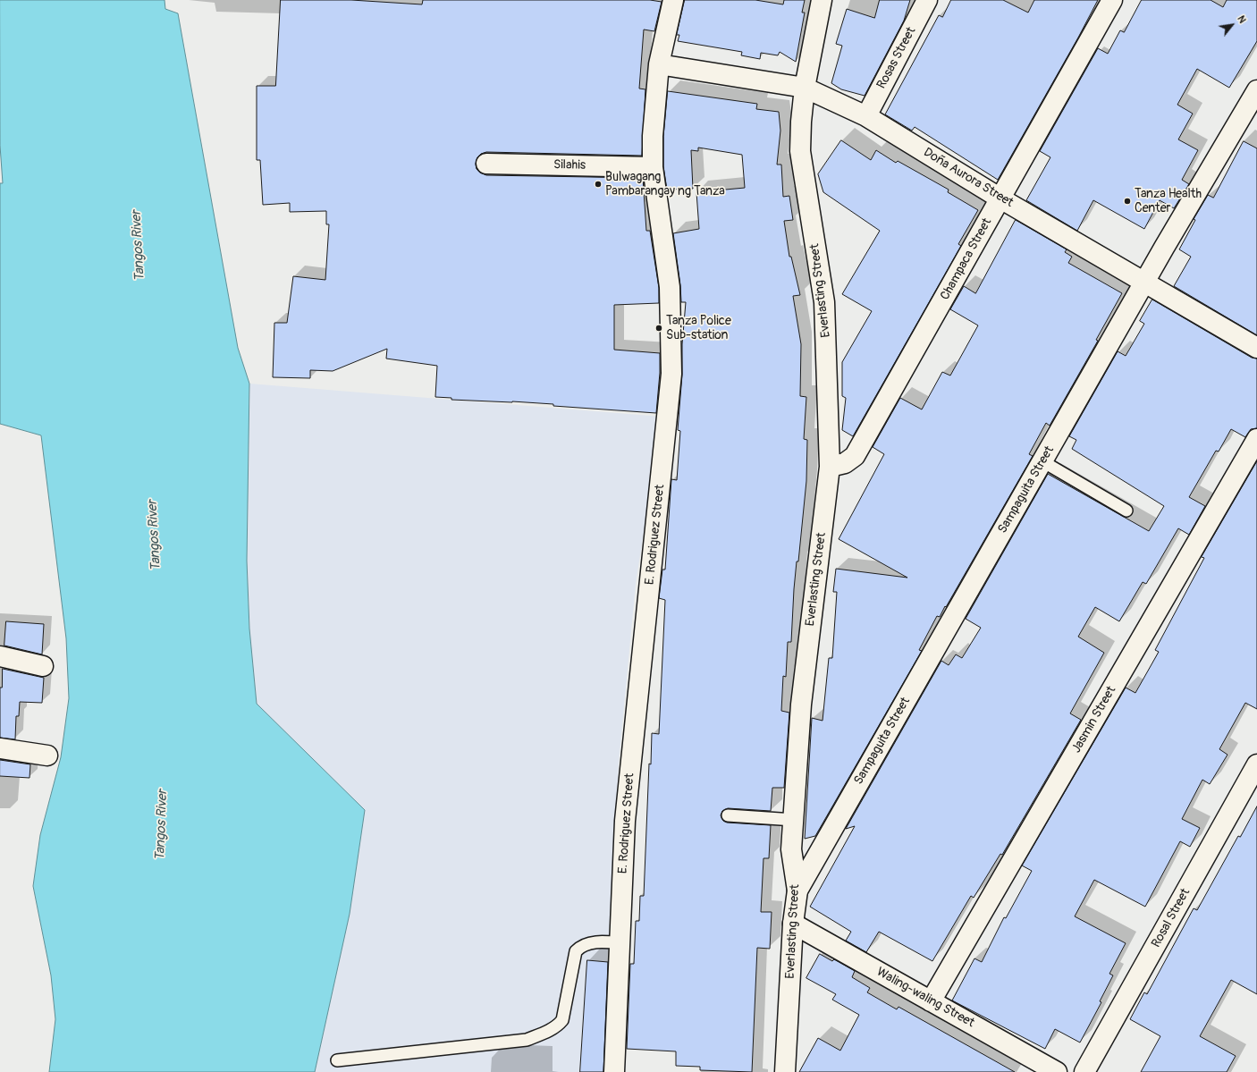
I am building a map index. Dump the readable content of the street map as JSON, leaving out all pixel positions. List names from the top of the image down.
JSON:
{
  "streets": {
    "street": [
      "Rosas Street",
      "Silahis",
      "Doña Aurora Street",
      "Champaca Street",
      "Everlasting Street",
      "Sampaguita Street",
      "E. Rodriguez Street",
      "Jasmin Street",
      "Rosal Street",
      "Waling-waling Street"
    ]
  },
  "crossings": [
    ["Rosas Street", "Doña Aurora Street"],
    ["Silahis", "E. Rodriguez Street"],
    ["Doña Aurora Street", "Champaca Street"],
    ["Doña Aurora Street", "Everlasting Street"],
    ["Doña Aurora Street", "Sampaguita Street"],
    ["Doña Aurora Street", "E. Rodriguez Street"],
    ["Champaca Street", "Everlasting Street"],
    ["Everlasting Street", "Sampaguita Street"],
    ["Everlasting Street", "Waling-waling Street"],
    ["Jasmin Street", "Waling-waling Street"]
  ],
  "water": ["Tangos River"],
  "places": ["Bulwagang Pambarangay ng Tanza", "Tanza Health Center", "Tanza Police Sub-station"],
  "north": "top right"
}
